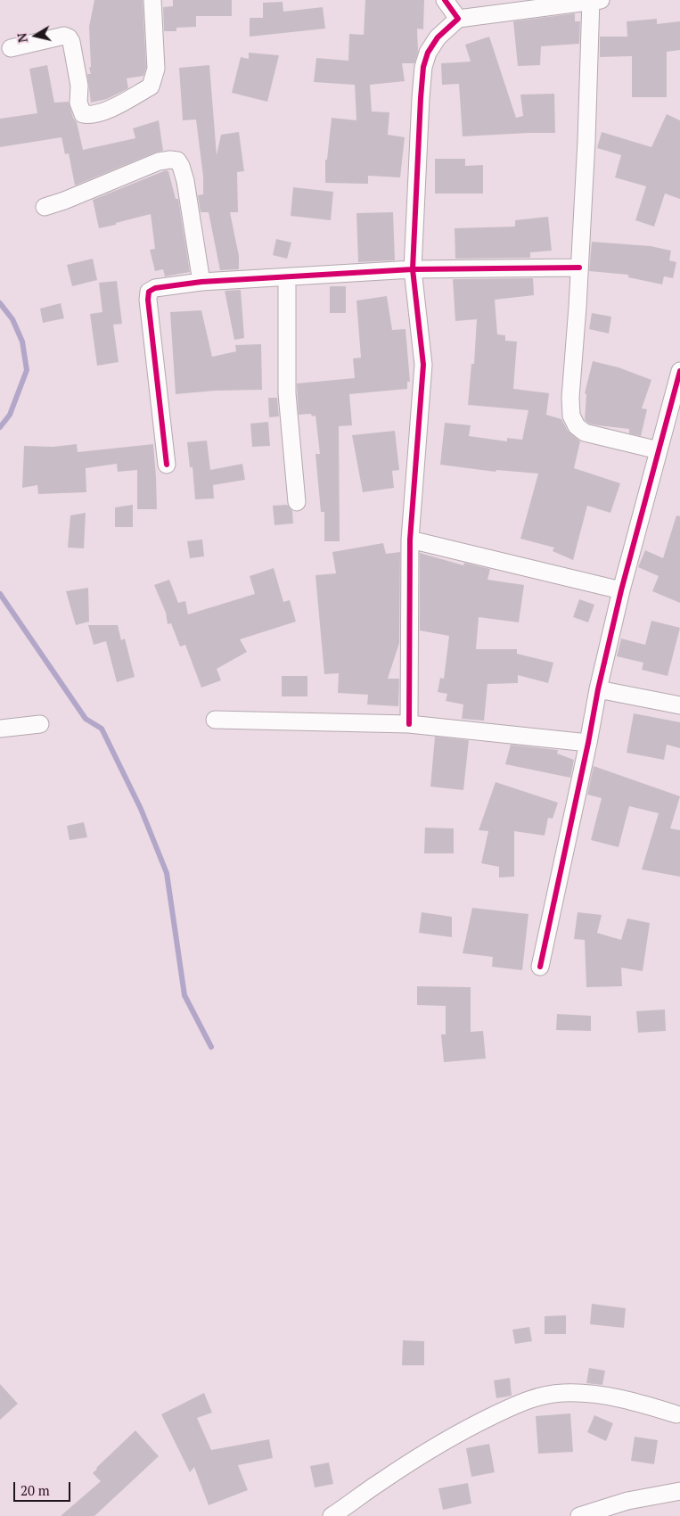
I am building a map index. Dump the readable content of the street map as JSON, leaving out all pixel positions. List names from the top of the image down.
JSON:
{
  "scale_bar": "20 m",
  "north": "left"
}
